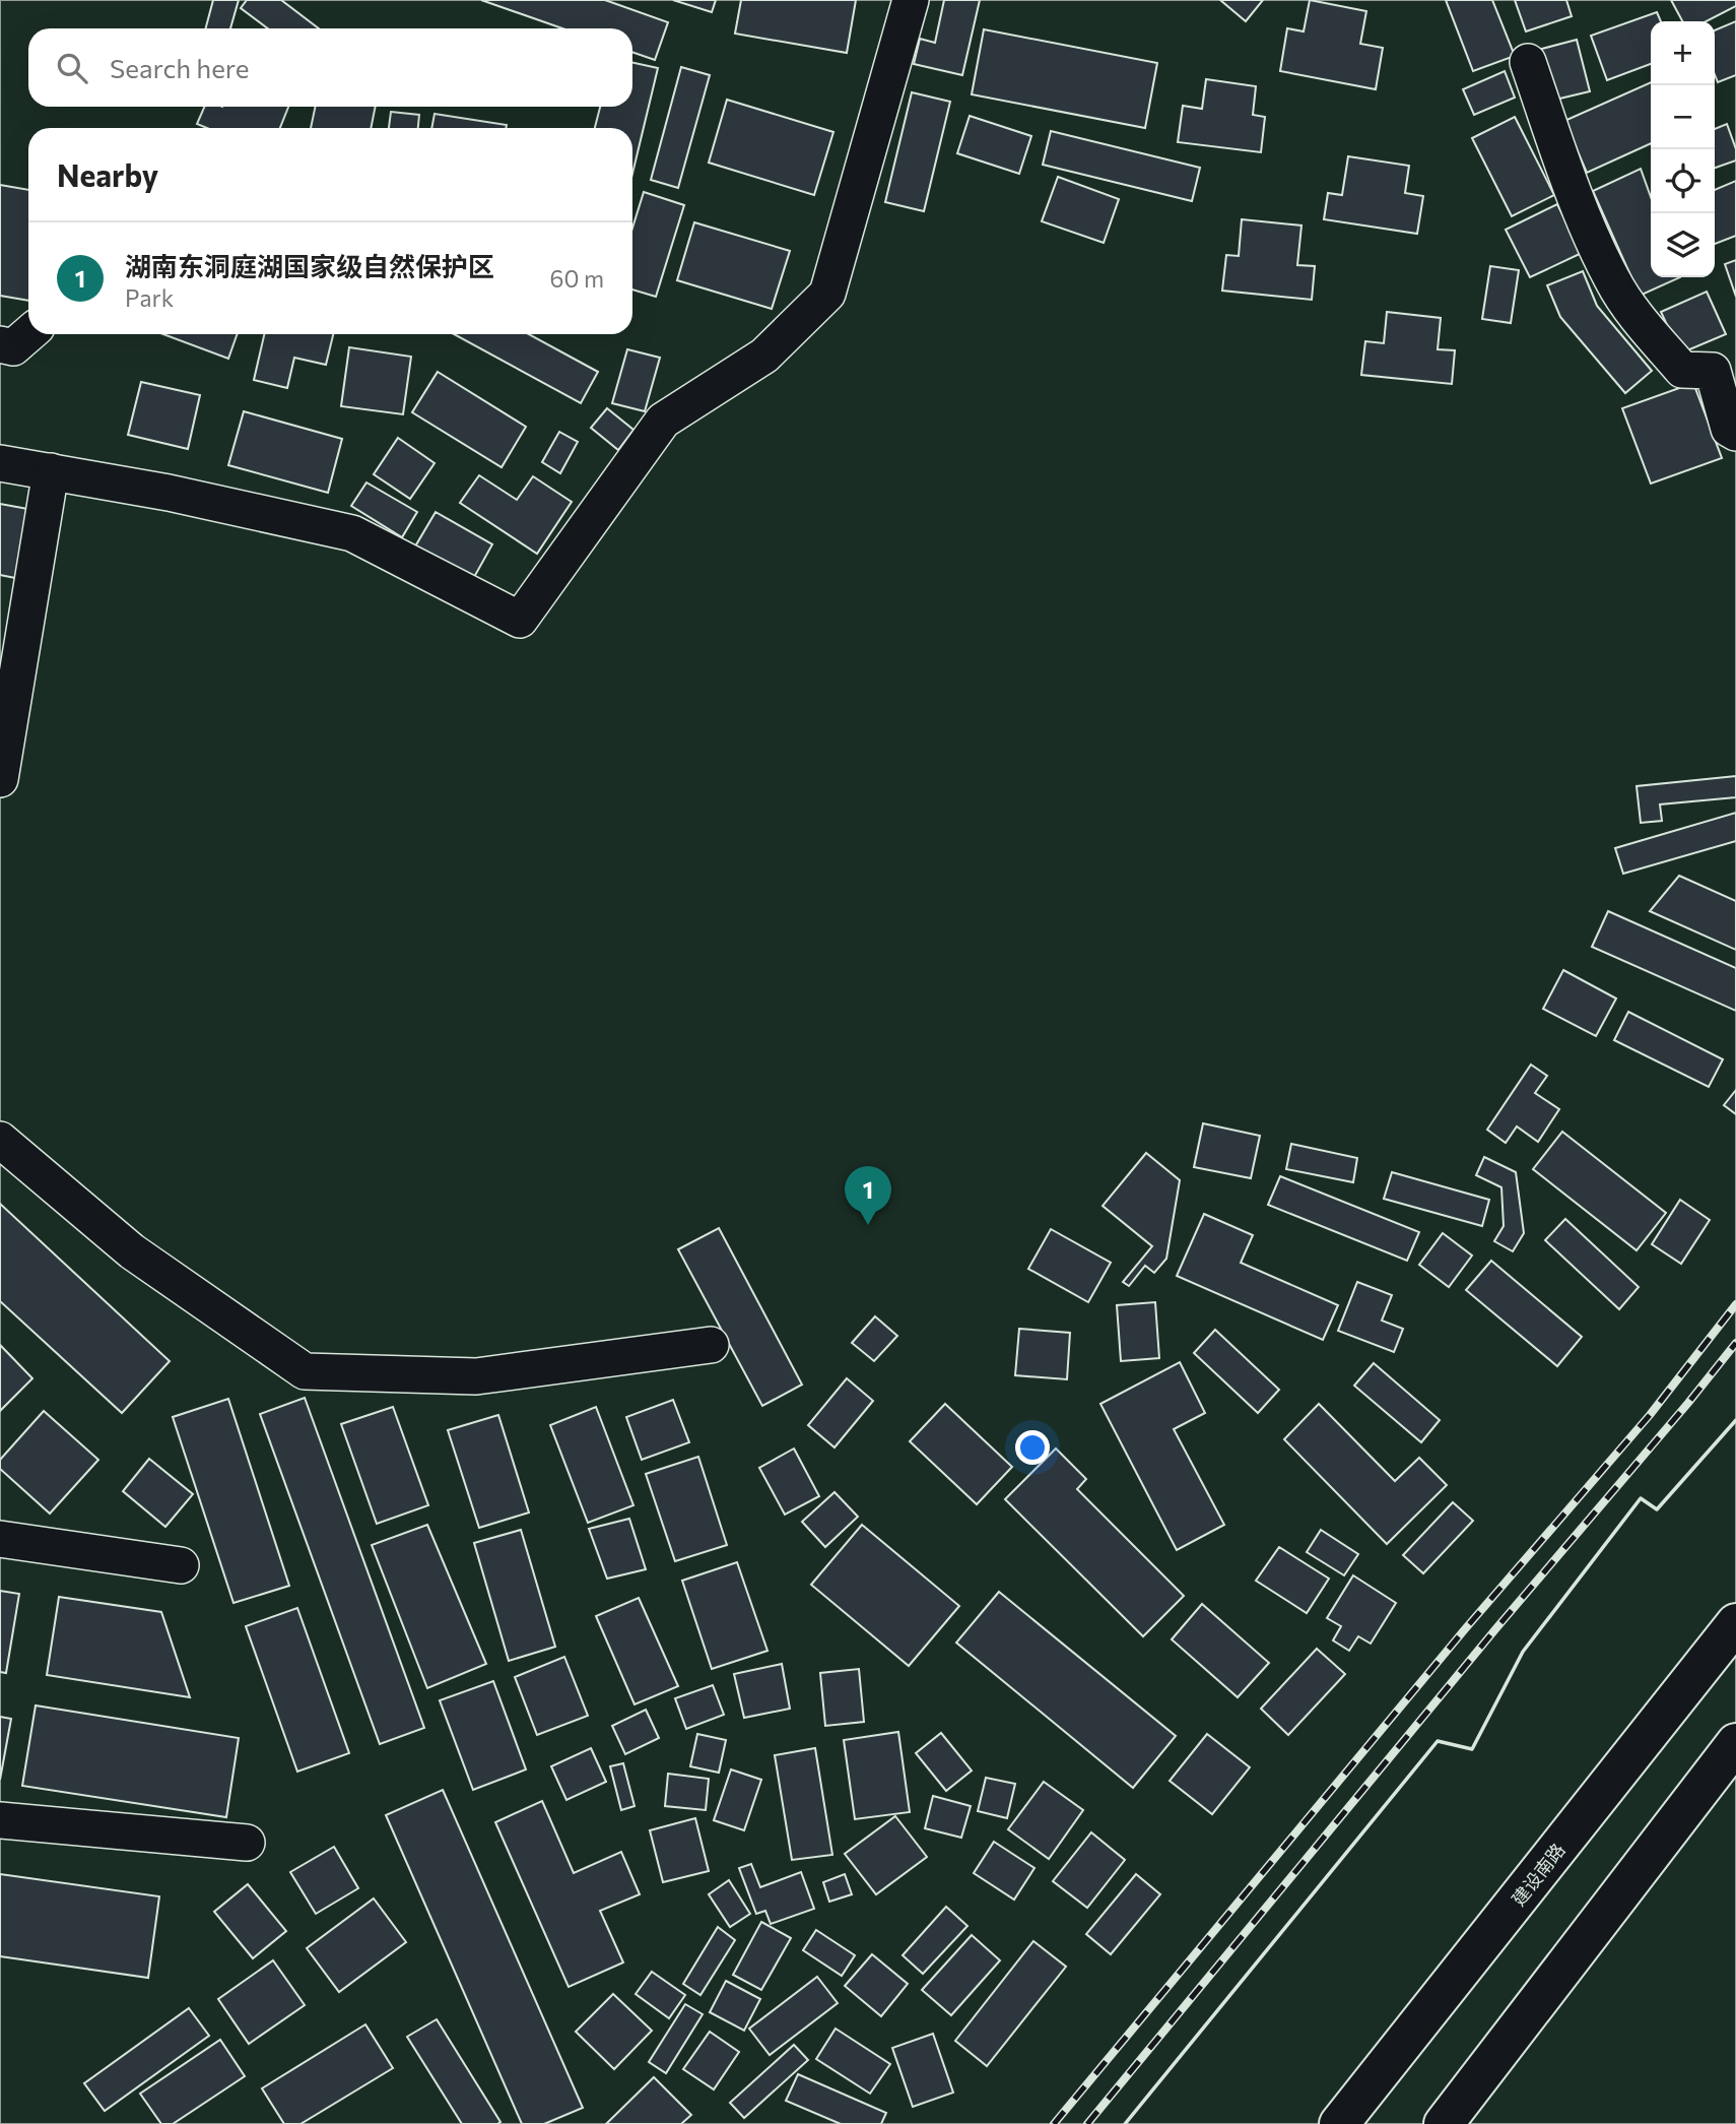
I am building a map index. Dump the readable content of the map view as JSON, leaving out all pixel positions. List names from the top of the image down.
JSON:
{
  "streets": {
    "main road": ["建设南路"]
  },
  "page": {
    "map_buttons": ["+", "−"],
    "search": "Search here",
    "heading": "Nearby",
    "list": [
      {
        "mark": "1",
        "name": "湖南东洞庭湖国家级自然保护区",
        "note": "Park",
        "value": "60 m"
      }
    ],
    "pins": "1"
  }
}
